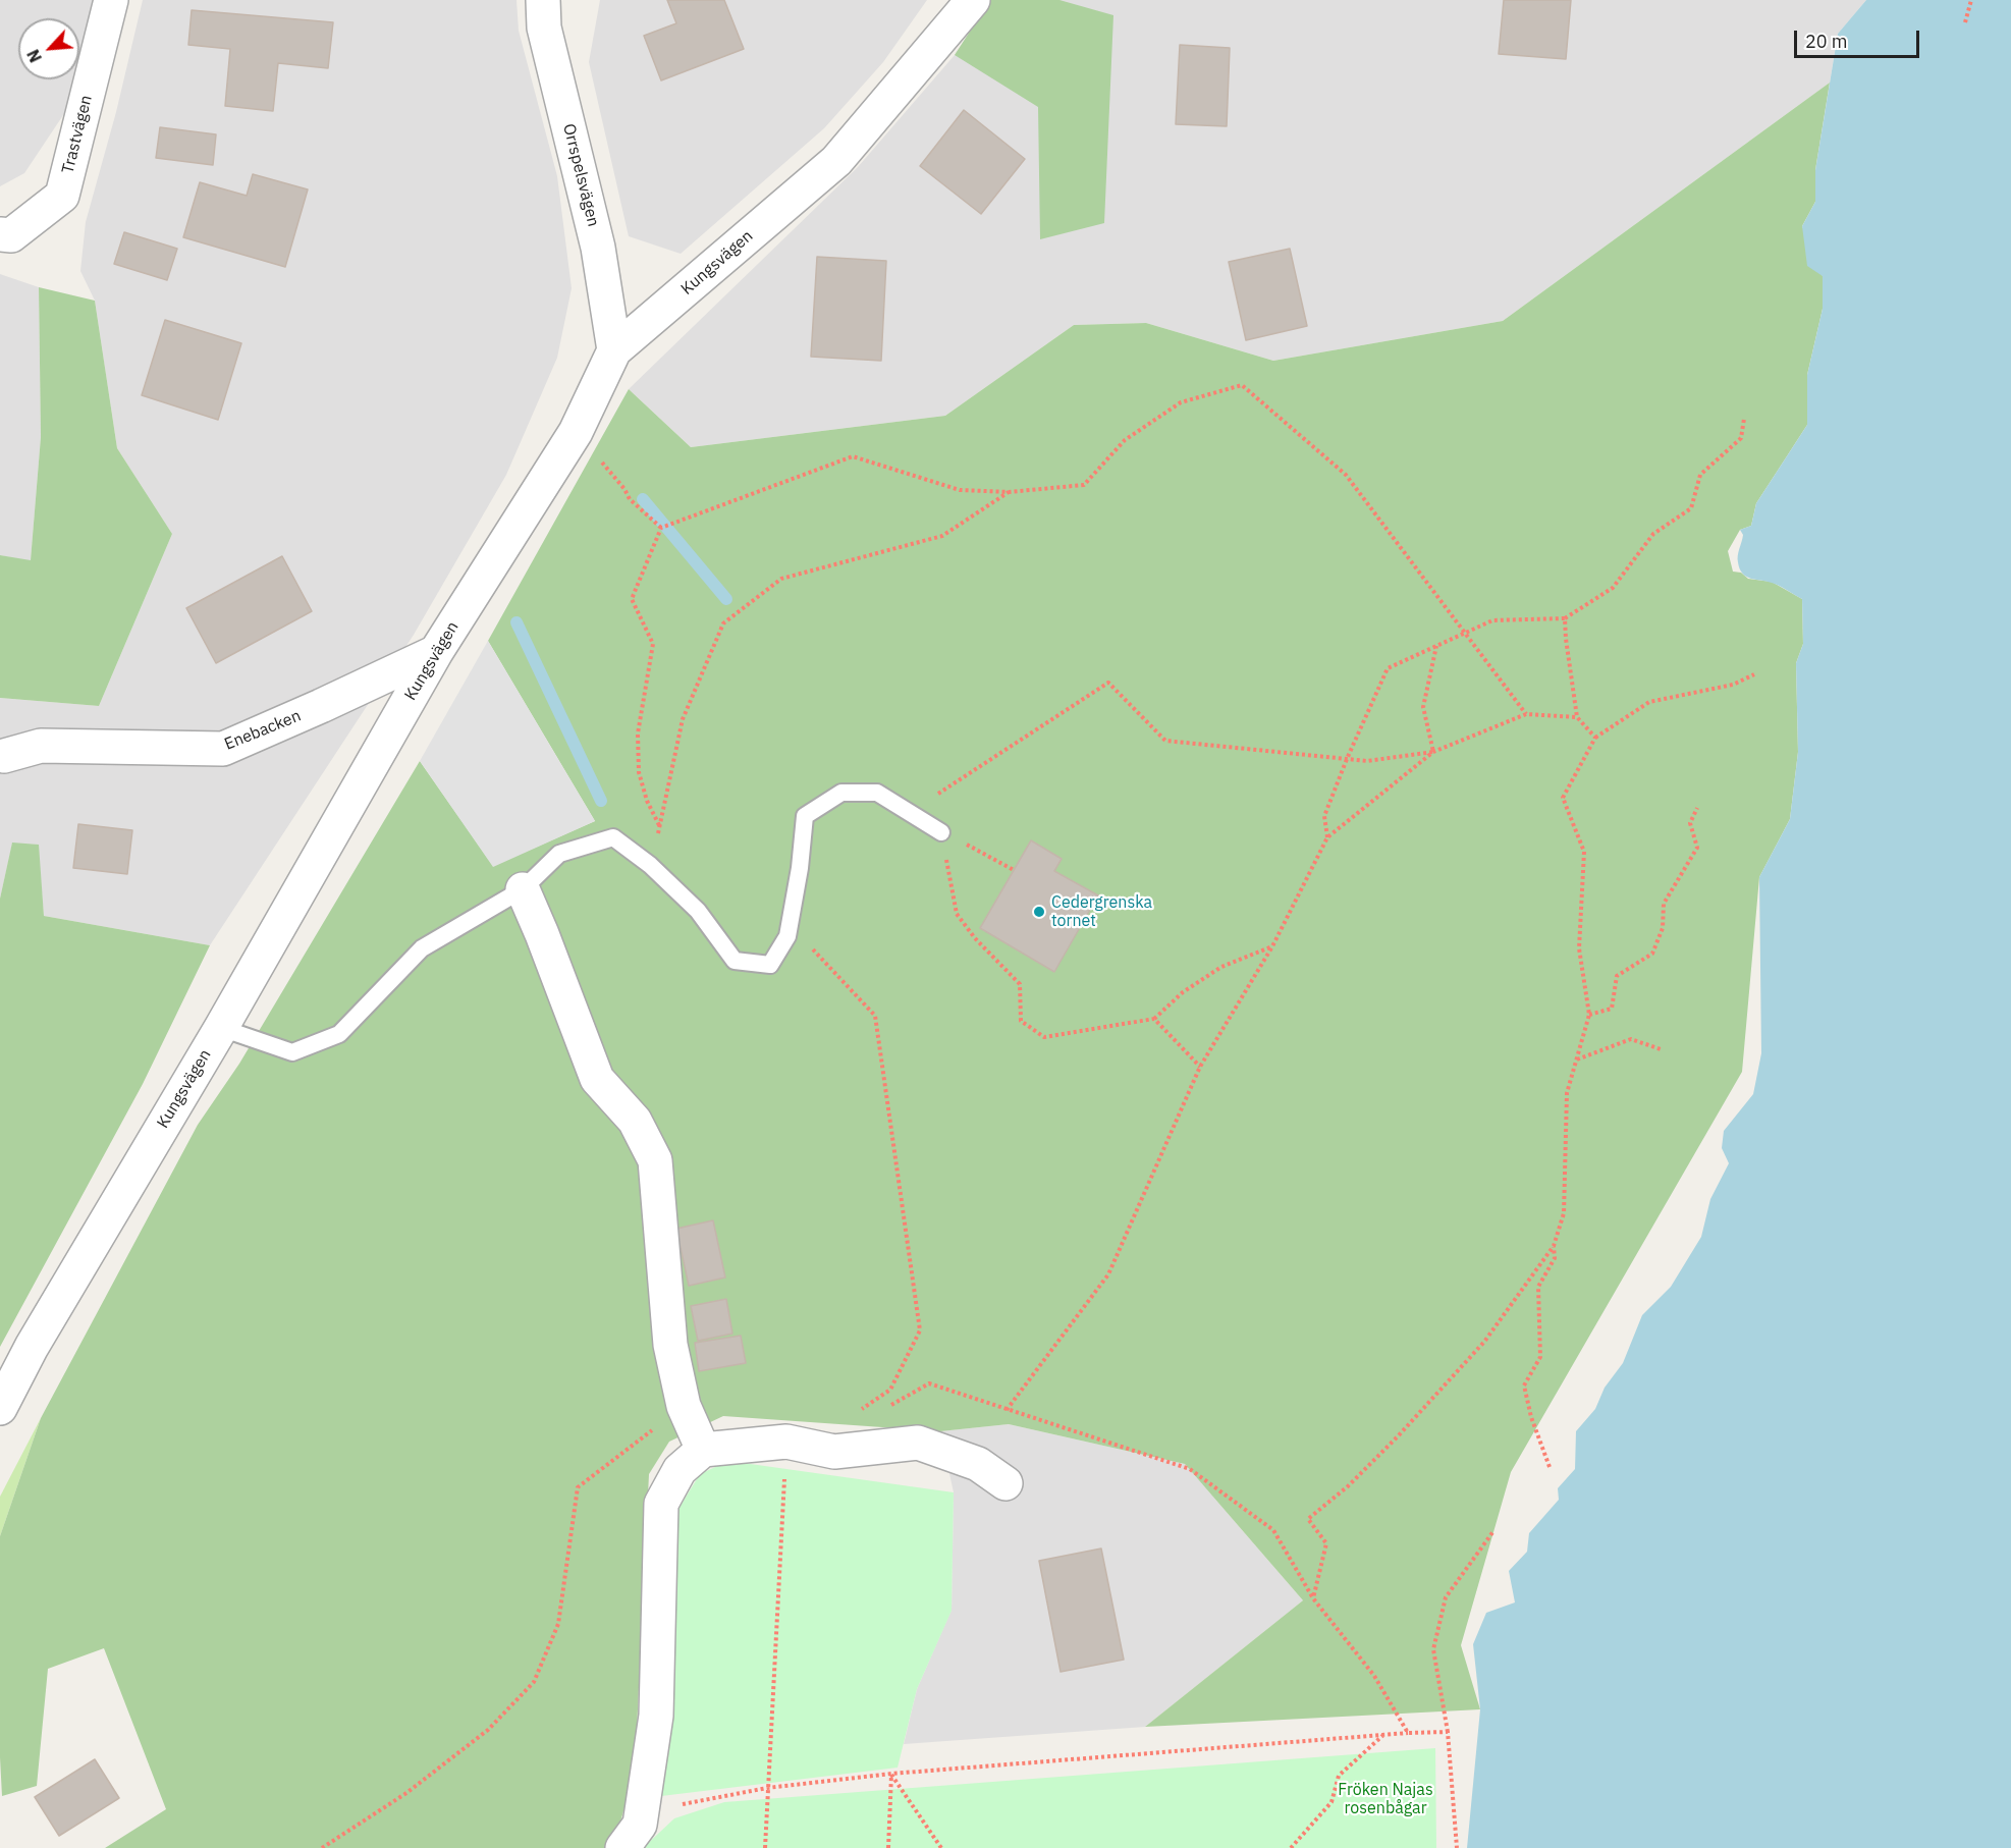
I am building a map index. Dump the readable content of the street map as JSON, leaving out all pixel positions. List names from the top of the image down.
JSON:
{
  "streets": {
    "street": [
      "Trastvägen",
      "Orrspelsvägen",
      "Kungsvägen",
      "Enebacken"
    ]
  },
  "crossings": [
    ["Orrspelsvägen", "Kungsvägen"],
    ["Kungsvägen", "Enebacken"]
  ],
  "parks": ["Fröken Najas rosenbågar"],
  "places": ["Cedergrenska tornet"],
  "scale_bar": "20 m",
  "north": "bottom left"
}
